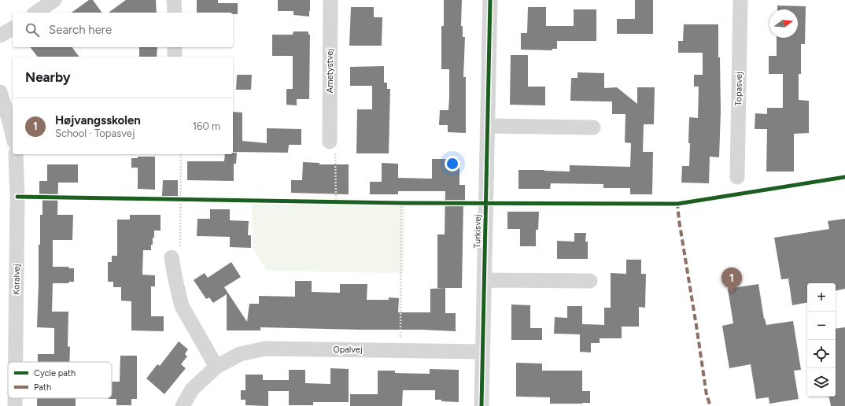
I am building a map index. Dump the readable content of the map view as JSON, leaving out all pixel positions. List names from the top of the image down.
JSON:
{
  "streets": {
    "street": [
      "Ametystvej",
      "Topasvej",
      "Turkisvej",
      "Koralvej",
      "Opalvej"
    ]
  },
  "crossings": [
    ["Turkisvej", "Opalvej"]
  ],
  "legend": ["Cycle path", "Path"],
  "north": "right",
  "page": {
    "search": "Search here",
    "heading": "Nearby",
    "list": [
      {
        "mark": "1",
        "name": "Højvangsskolen",
        "note": "School · Topasvej",
        "value": "160 m"
      }
    ],
    "pins": "1",
    "map_buttons": ["+", "−"]
  }
}
